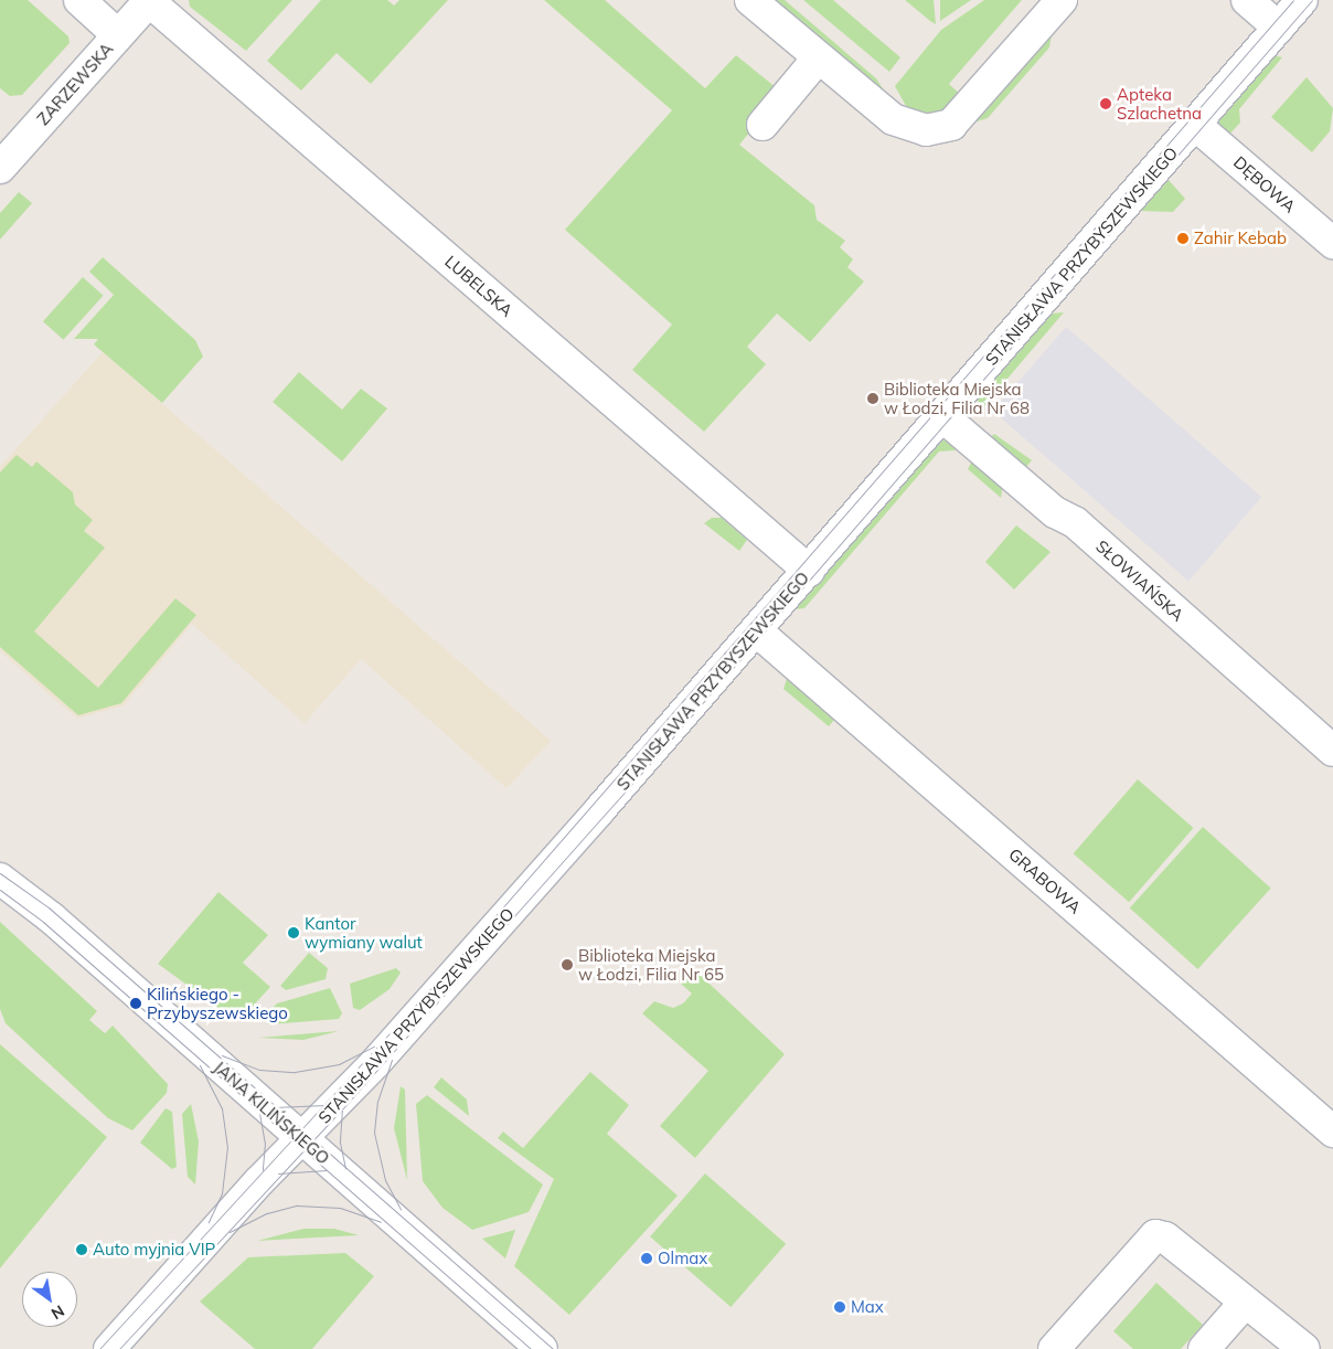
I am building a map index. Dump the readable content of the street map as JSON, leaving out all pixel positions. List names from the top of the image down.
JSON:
{
  "streets": {
    "street": [
      "ZARZEWSKA",
      "DĘBOWA",
      "STANISŁAWA PRZYBYSZEWSKIEGO",
      "LUBELSKA",
      "SŁOWIAŃSKA",
      "GRABOWA",
      "JANA KILIŃSKIEGO"
    ]
  },
  "crossings": [
    ["ZARZEWSKA", "LUBELSKA"],
    ["DĘBOWA", "STANISŁAWA PRZYBYSZEWSKIEGO"],
    ["STANISŁAWA PRZYBYSZEWSKIEGO", "LUBELSKA"],
    ["STANISŁAWA PRZYBYSZEWSKIEGO", "SŁOWIAŃSKA"],
    ["STANISŁAWA PRZYBYSZEWSKIEGO", "GRABOWA"],
    ["STANISŁAWA PRZYBYSZEWSKIEGO", "JANA KILIŃSKIEGO"]
  ],
  "places": [
    "Apteka Szlachetna",
    "Zahir Kebab",
    "Biblioteka Miejska w Łodzi, Filia Nr 68",
    "Kantor wymiany walut",
    "Biblioteka Miejska w Łodzi, Filia Nr 65",
    "Kilińskiego - Przybyszewskiego",
    "Auto myjnia VIP",
    "Olmax",
    "Max"
  ],
  "north": "bottom right"
}
